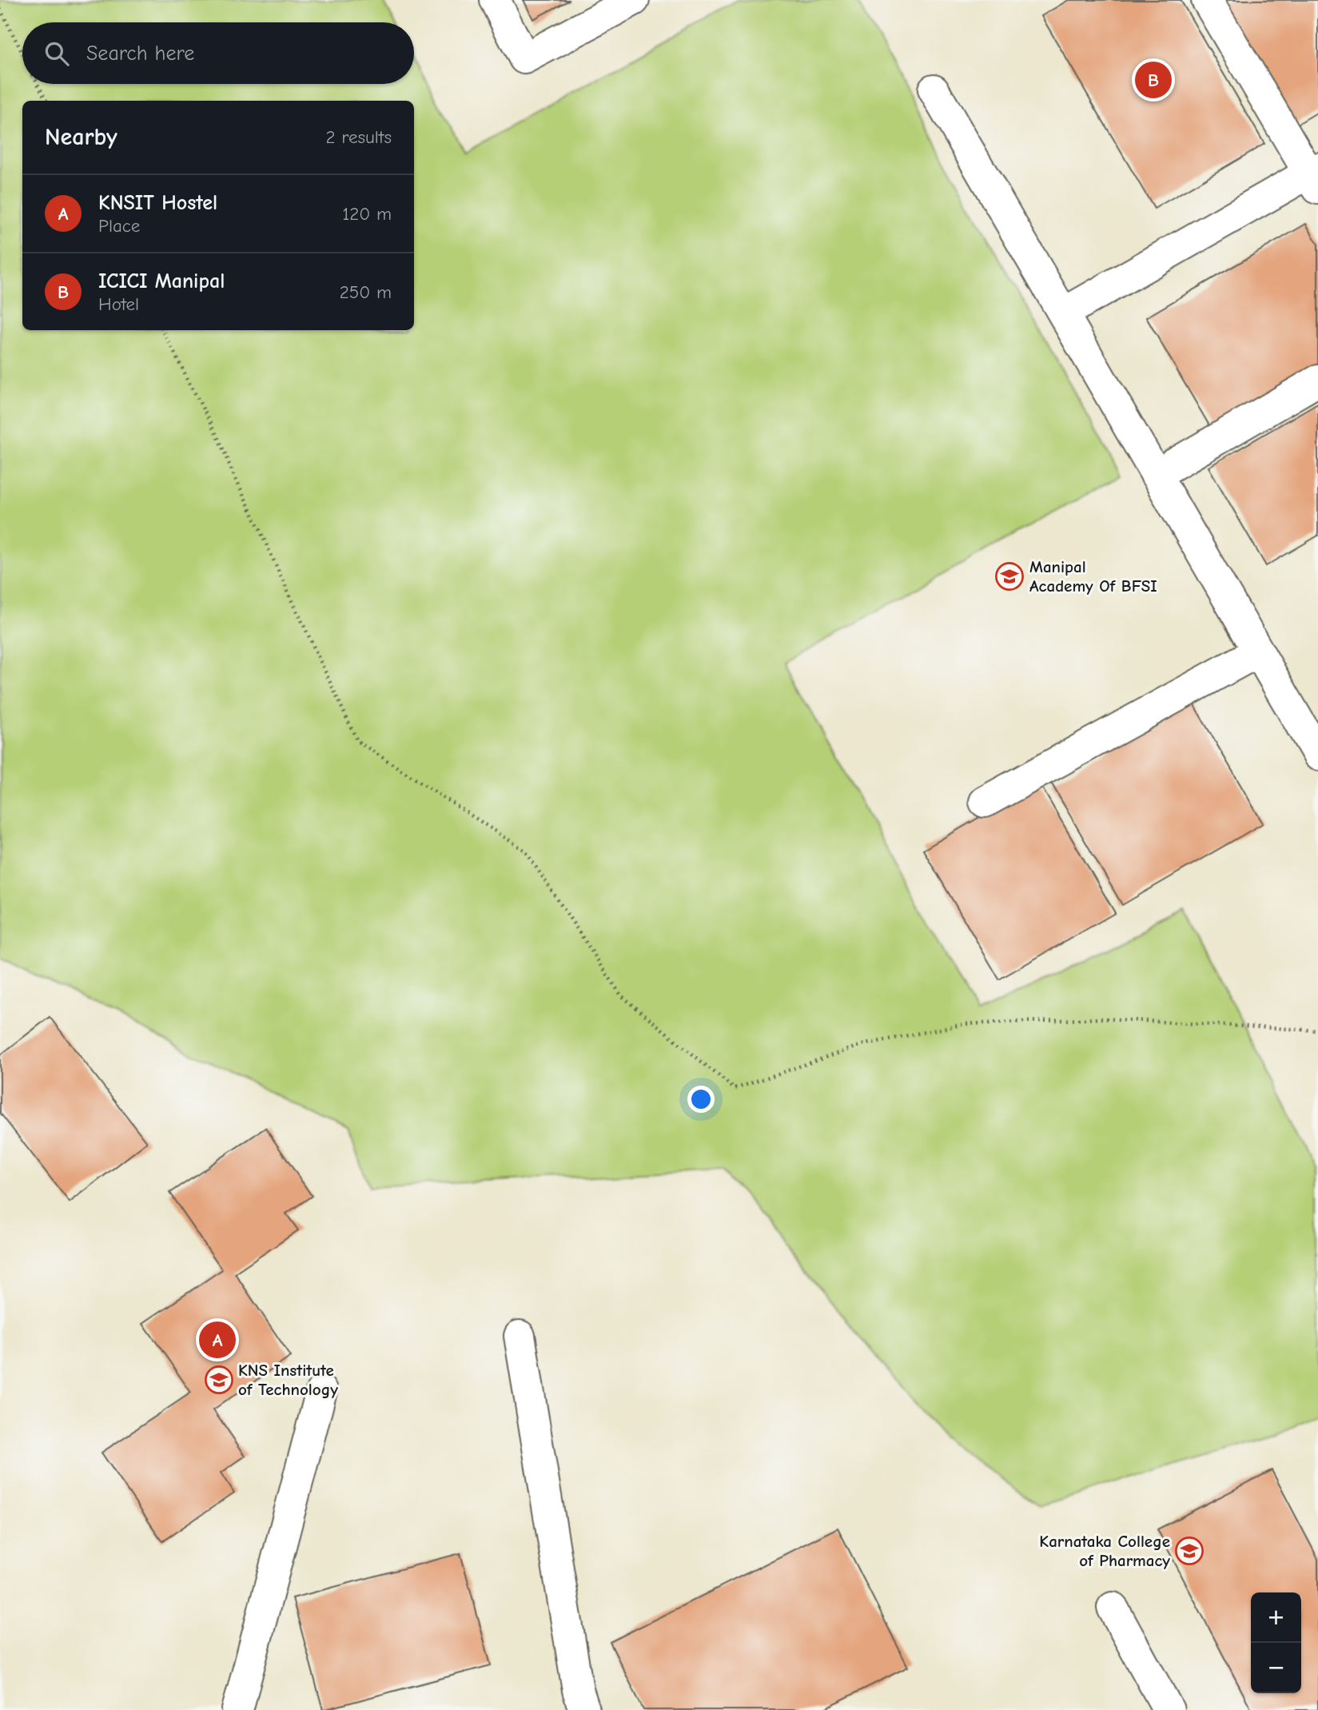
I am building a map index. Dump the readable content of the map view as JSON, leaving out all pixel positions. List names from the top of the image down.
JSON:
{
  "places": {
    "school or university": ["Manipal Academy Of BFSI", "KNS Institute of Technology", "Karnataka College of Pharmacy"]
  },
  "page": {
    "search": "Search here",
    "pins": ["B", "A"],
    "heading": ["Nearby", "2 results"],
    "list": [
      {
        "mark": "A",
        "name": "KNSIT Hostel",
        "note": "Place",
        "value": "120 m"
      },
      {
        "mark": "B",
        "name": "ICICI Manipal",
        "note": "Hotel",
        "value": "250 m"
      }
    ],
    "map_buttons": ["+", "−"]
  }
}
